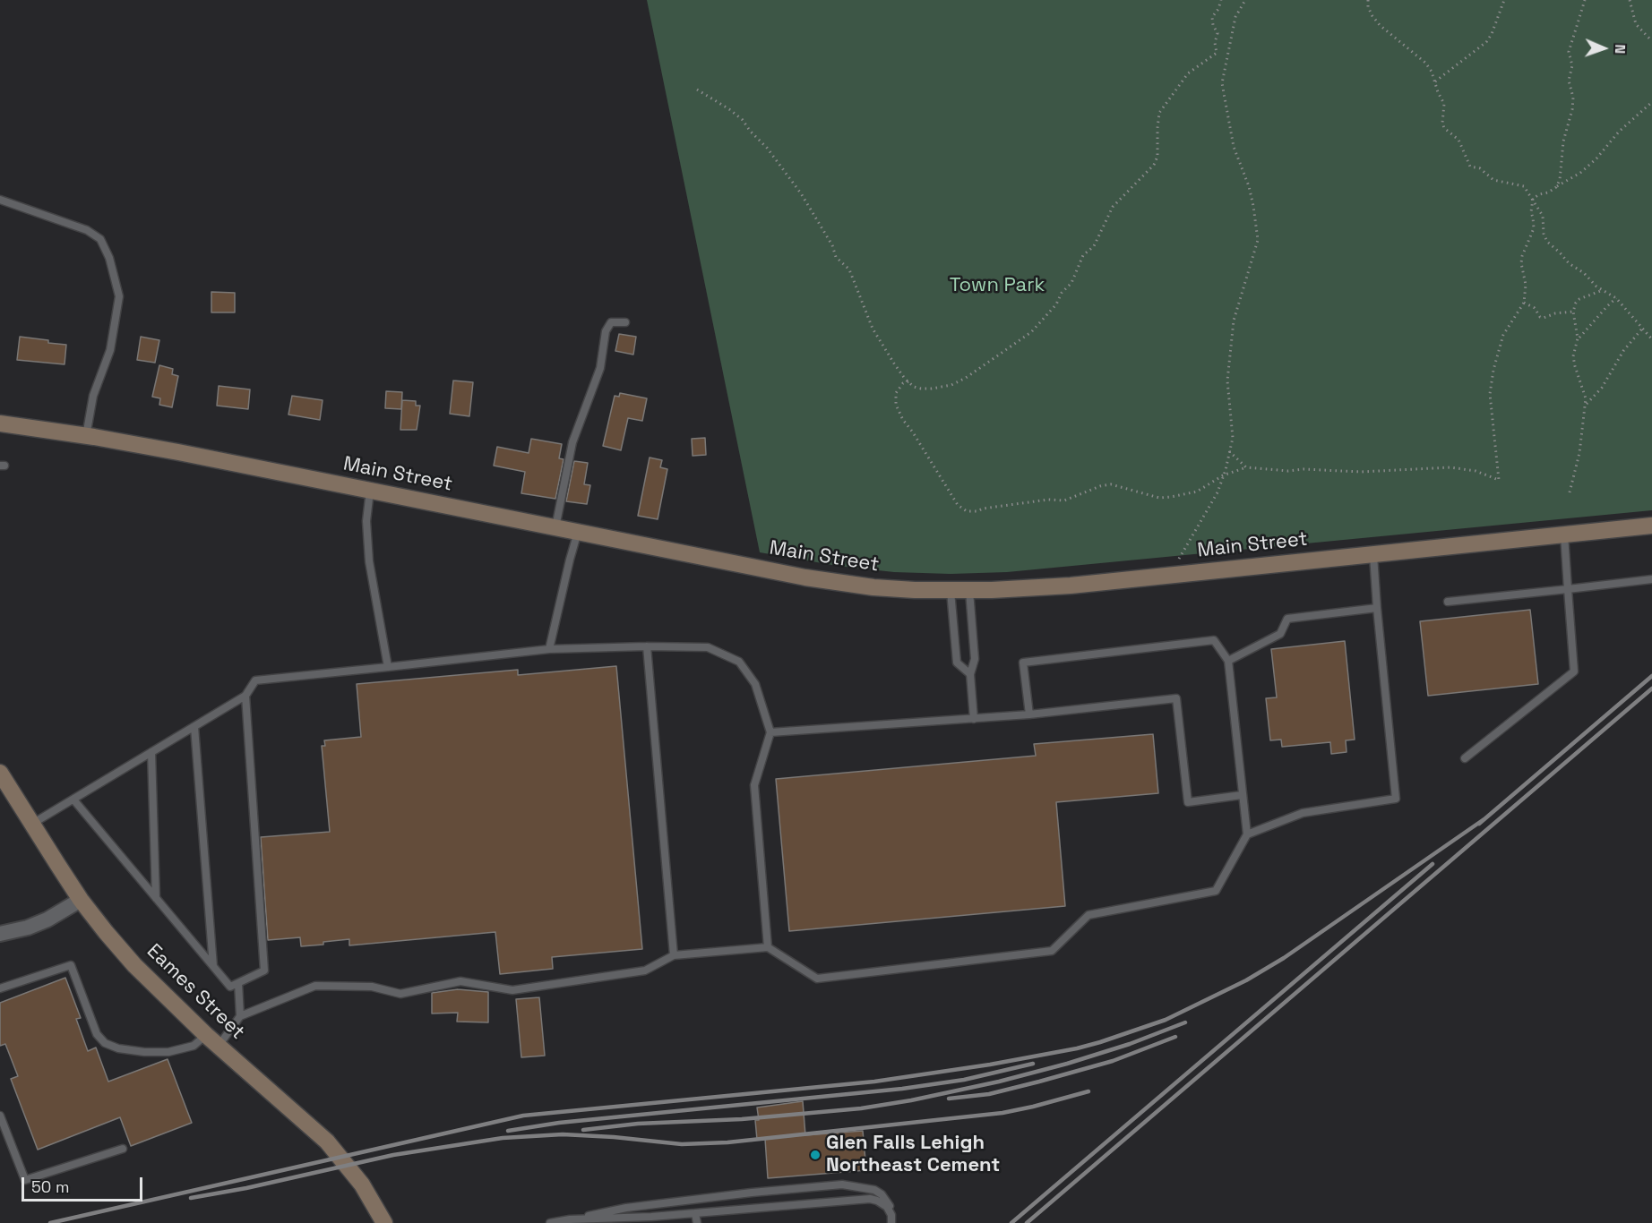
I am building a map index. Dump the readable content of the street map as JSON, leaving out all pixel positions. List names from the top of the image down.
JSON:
{
  "streets": {
    "main road": ["Main Street", "Eames Street"]
  },
  "parks": ["Town Park"],
  "places": ["Glen Falls Lehigh Northeast Cement"],
  "scale_bar": "50 m",
  "north": "right"
}
